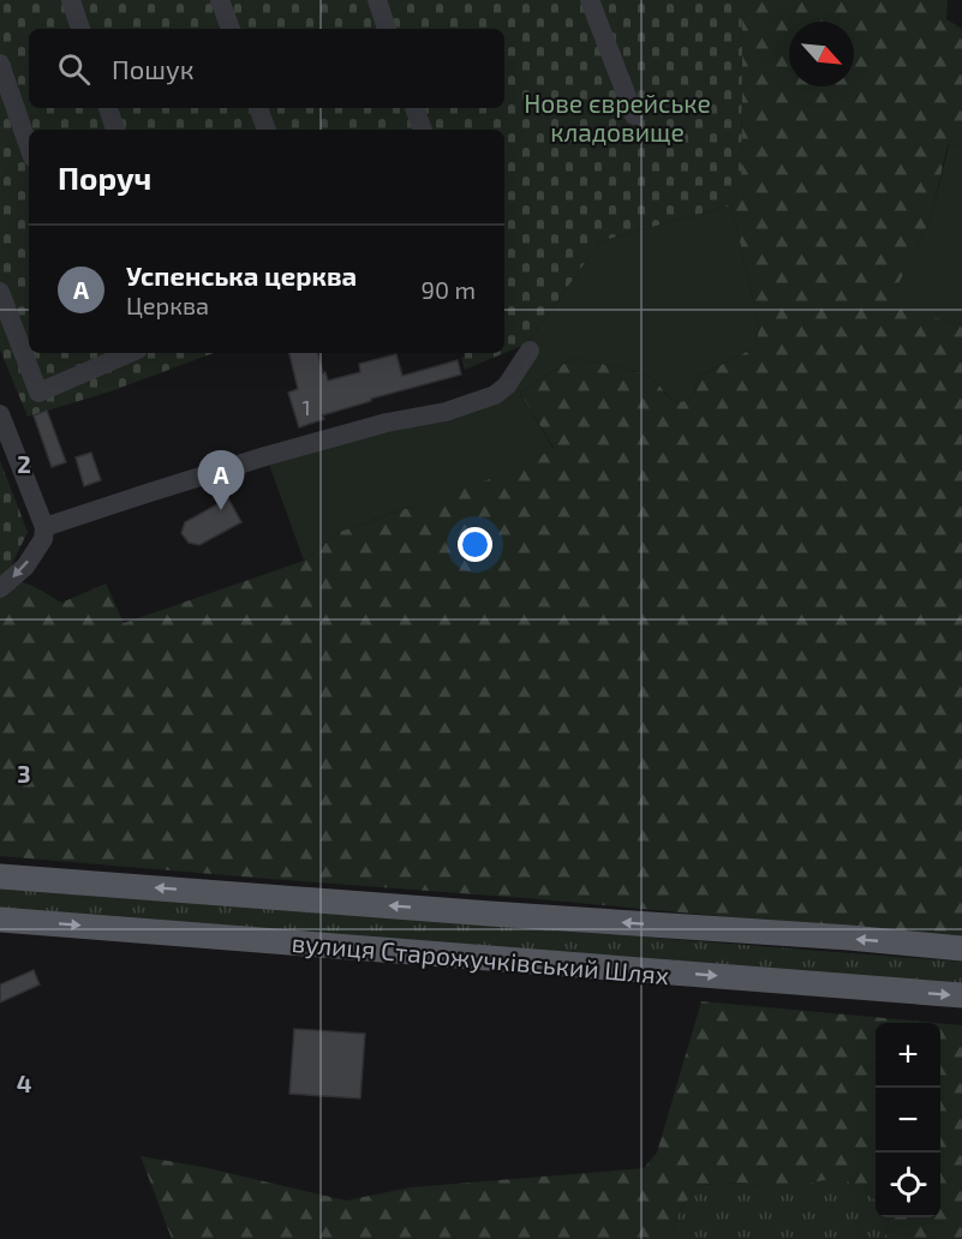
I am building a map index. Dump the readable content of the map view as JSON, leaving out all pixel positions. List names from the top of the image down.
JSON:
{
  "streets": {
    "main road": ["вулиця Старожучківський Шлях"]
  },
  "parks": ["Нове єврейське кладовище"],
  "house_numbers": ["1"],
  "north": "bottom right",
  "page": {
    "search": "Пошук",
    "heading": "Поруч",
    "list": [
      {
        "mark": "A",
        "name": "Успенська церква",
        "note": "Церква",
        "value": "90 m"
      }
    ],
    "pins": "A",
    "map_buttons": ["+", "−"]
  },
  "grid": {
    "rows": ["2", "3", "4"]
  }
}
